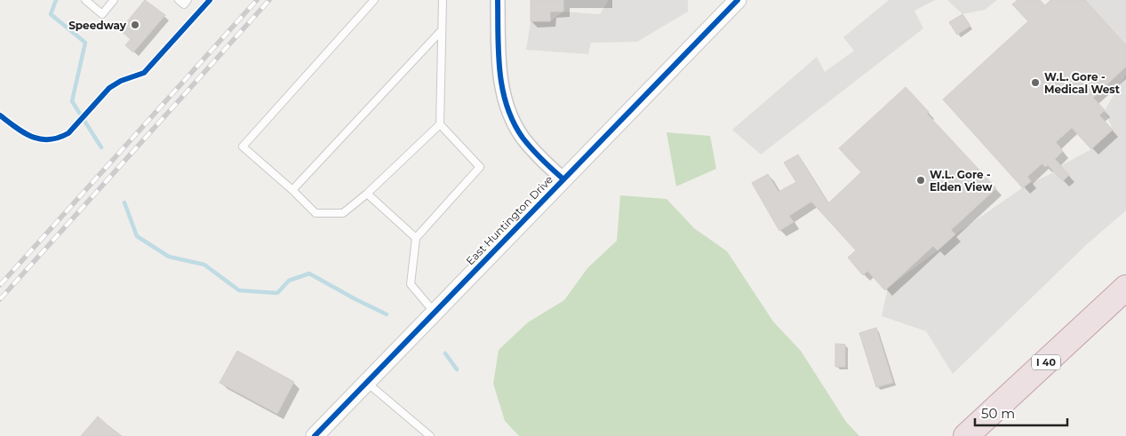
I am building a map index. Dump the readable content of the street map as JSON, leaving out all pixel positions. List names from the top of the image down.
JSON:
{
  "streets": {
    "highway": ["I 40"],
    "street": ["East Huntington Drive"]
  },
  "places": ["Speedway", "W.L. Gore - Medical West", "W.L. Gore - Elden View"],
  "scale_bar": "50 m"
}
